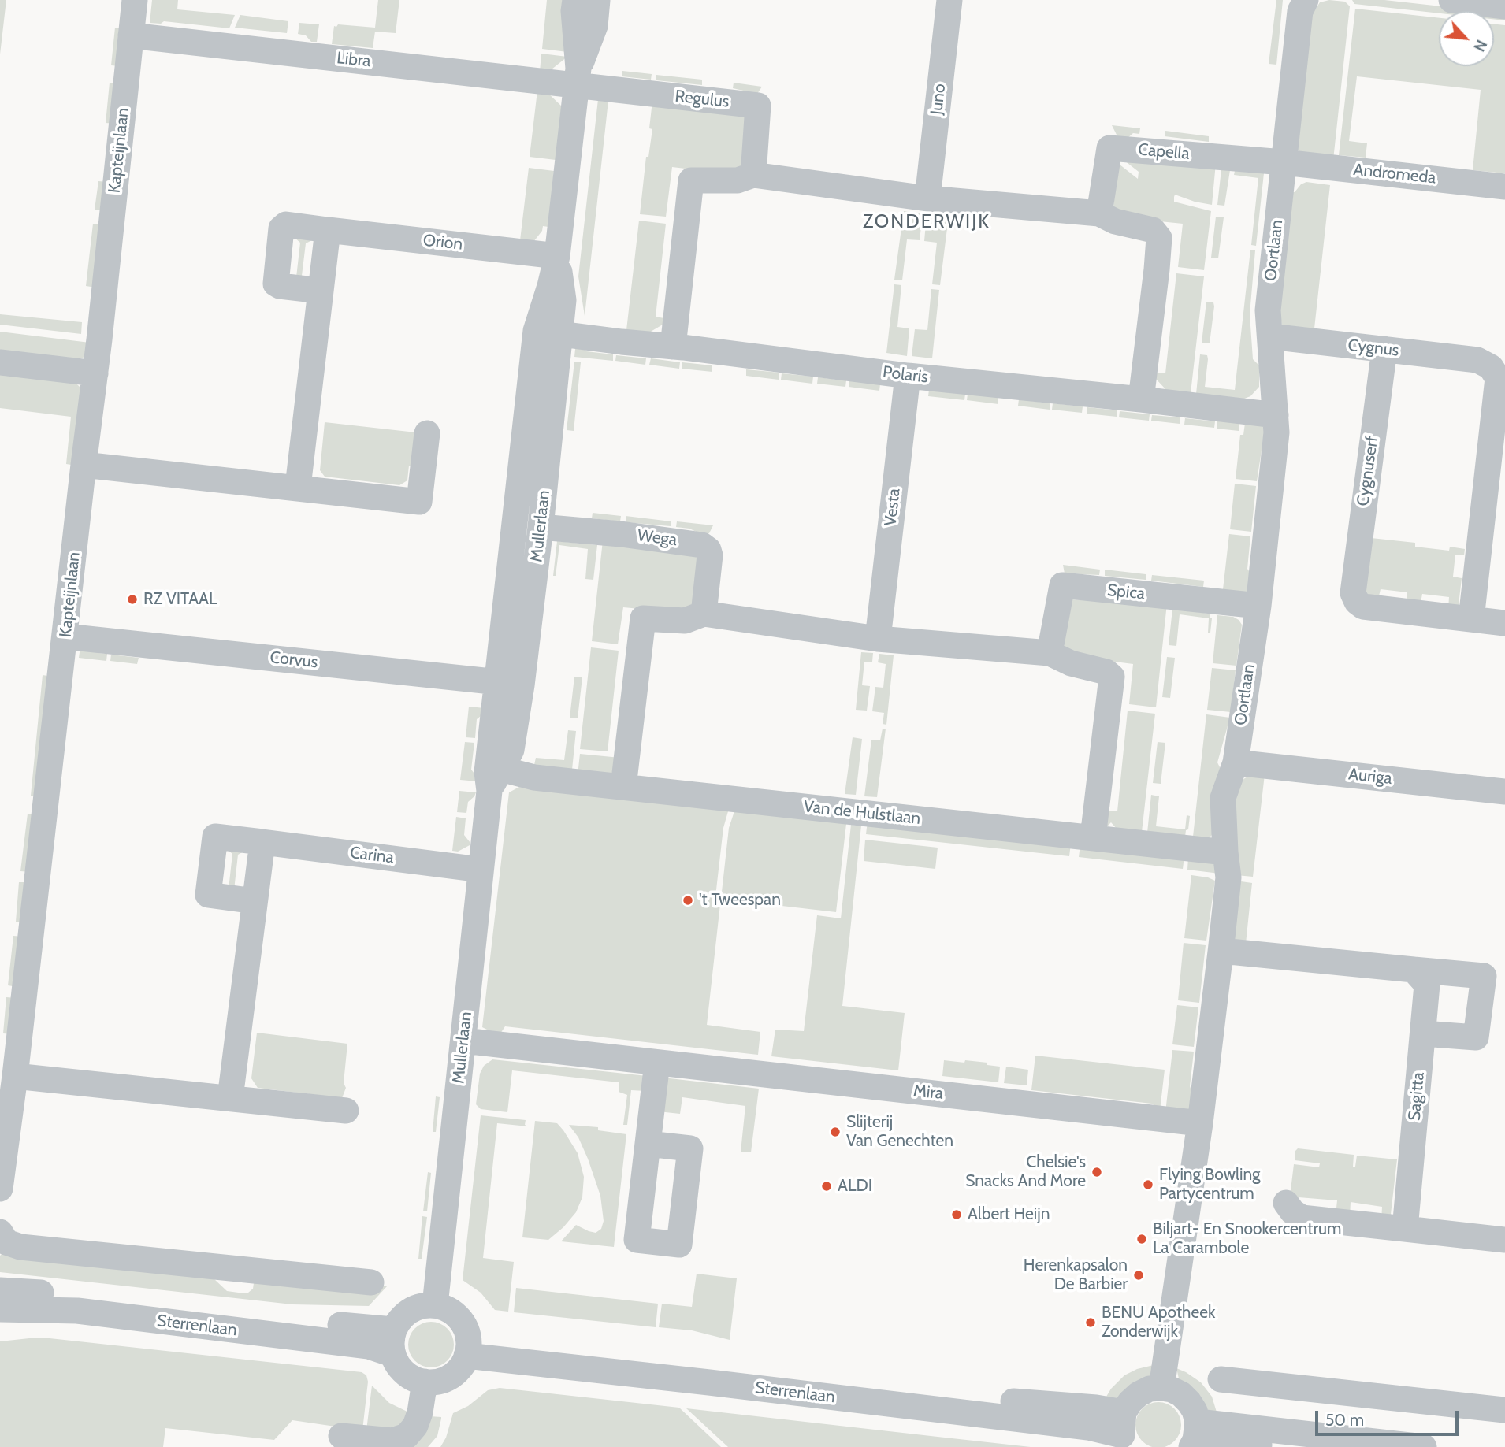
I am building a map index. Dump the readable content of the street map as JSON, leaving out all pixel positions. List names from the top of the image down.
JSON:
{
  "streets": {
    "street": [
      "Libra",
      "Regulus",
      "Juno",
      "Kapteijnlaan",
      "Capella",
      "Andromeda",
      "Orion",
      "Oortlaan",
      "Cygnus",
      "Polaris",
      "Cygnuserf",
      "Vesta",
      "Mullerlaan",
      "Wega",
      "Spica",
      "Corvus",
      "Auriga",
      "Van de Hulstlaan",
      "Carina",
      "Mira",
      "Sagitta",
      "Sterrenlaan"
    ]
  },
  "crossings": [
    ["Libra", "Regulus"],
    ["Libra", "Kapteijnlaan"],
    ["Libra", "Mullerlaan"],
    ["Regulus", "Mullerlaan"],
    ["Kapteijnlaan", "Corvus"],
    ["Capella", "Andromeda"],
    ["Capella", "Oortlaan"],
    ["Andromeda", "Oortlaan"],
    ["Orion", "Mullerlaan"],
    ["Oortlaan", "Cygnus"],
    ["Oortlaan", "Polaris"],
    ["Oortlaan", "Spica"],
    ["Oortlaan", "Auriga"],
    ["Oortlaan", "Van de Hulstlaan"],
    ["Oortlaan", "Mira"],
    ["Cygnus", "Cygnuserf"],
    ["Polaris", "Vesta"],
    ["Polaris", "Mullerlaan"],
    ["Mullerlaan", "Wega"],
    ["Mullerlaan", "Corvus"],
    ["Mullerlaan", "Van de Hulstlaan"],
    ["Mullerlaan", "Carina"],
    ["Mullerlaan", "Mira"],
    ["Mullerlaan", "Sterrenlaan"]
  ],
  "districts": ["ZONDERWIJK"],
  "places": [
    "RZ VITAAL",
    "'t Tweespan",
    "Slijterij Van Genechten",
    "Chelsie's Snacks And More",
    "Flying Bowling Partycentrum",
    "ALDI",
    "Albert Heijn",
    "Biljart- En Snookercentrum La Carambole",
    "Herenkapsalon De Barbier",
    "BENU Apotheek Zonderwijk"
  ],
  "scale_bar": "50 m",
  "north": "bottom right"
}
